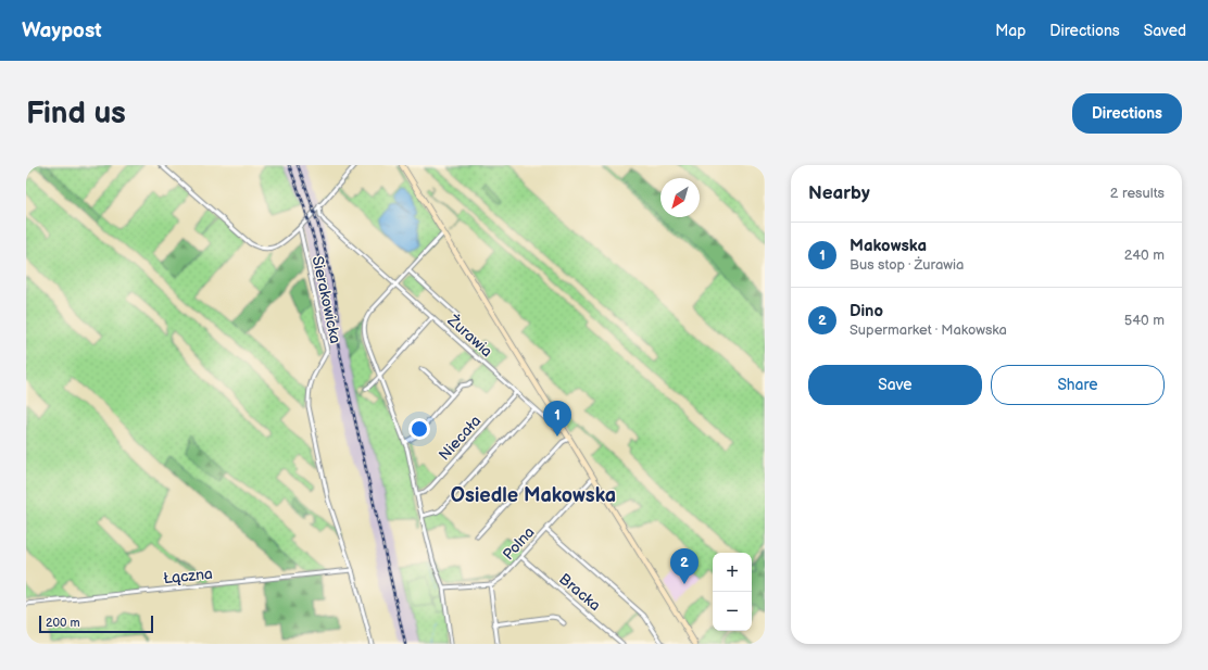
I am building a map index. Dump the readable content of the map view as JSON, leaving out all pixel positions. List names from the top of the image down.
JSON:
{
  "streets": {
    "street": [
      "Sierakowicka",
      "Żurawia",
      "Niecała",
      "Polna",
      "Łączna",
      "Bracka"
    ]
  },
  "crossings": [
    ["Sierakowicka", "Łączna"],
    ["Żurawia", "Niecała"],
    ["Polna", "Bracka"]
  ],
  "districts": ["Osiedle Makowska"],
  "scale_bar": "200 m",
  "north": "bottom left",
  "page": {
    "header": "Waypost",
    "nav": ["Map", "Directions", "Saved"],
    "buttons": [
      "Directions",
      ["Save", "Share"]
    ],
    "title": "Find us",
    "heading": ["Nearby", "2 results"],
    "list": [
      {
        "mark": "1",
        "name": "Makowska",
        "note": "Bus stop · Żurawia",
        "value": "240 m"
      },
      {
        "mark": "2",
        "name": "Dino",
        "note": "Supermarket · Makowska",
        "value": "540 m"
      }
    ],
    "pins": ["1", "2"],
    "map_buttons": ["+", "−"],
    "scale": "200 m"
  }
}
